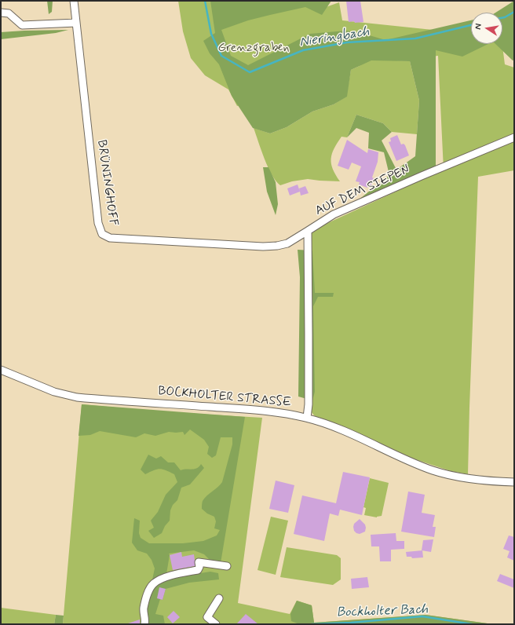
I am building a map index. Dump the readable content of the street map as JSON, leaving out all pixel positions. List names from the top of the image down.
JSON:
{
  "streets": {
    "street": ["BRÜNINGHOFF", "AUF DEM SIEPEN", "BOCKHOLTER STRASSE"]
  },
  "crossings": [
    ["BRÜNINGHOFF", "AUF DEM SIEPEN"],
    ["AUF DEM SIEPEN", "BOCKHOLTER STRASSE"]
  ],
  "water": ["Nieringbach", "Bockholter Bach"],
  "parks": ["Grenzgraben"],
  "north": "left"
}
